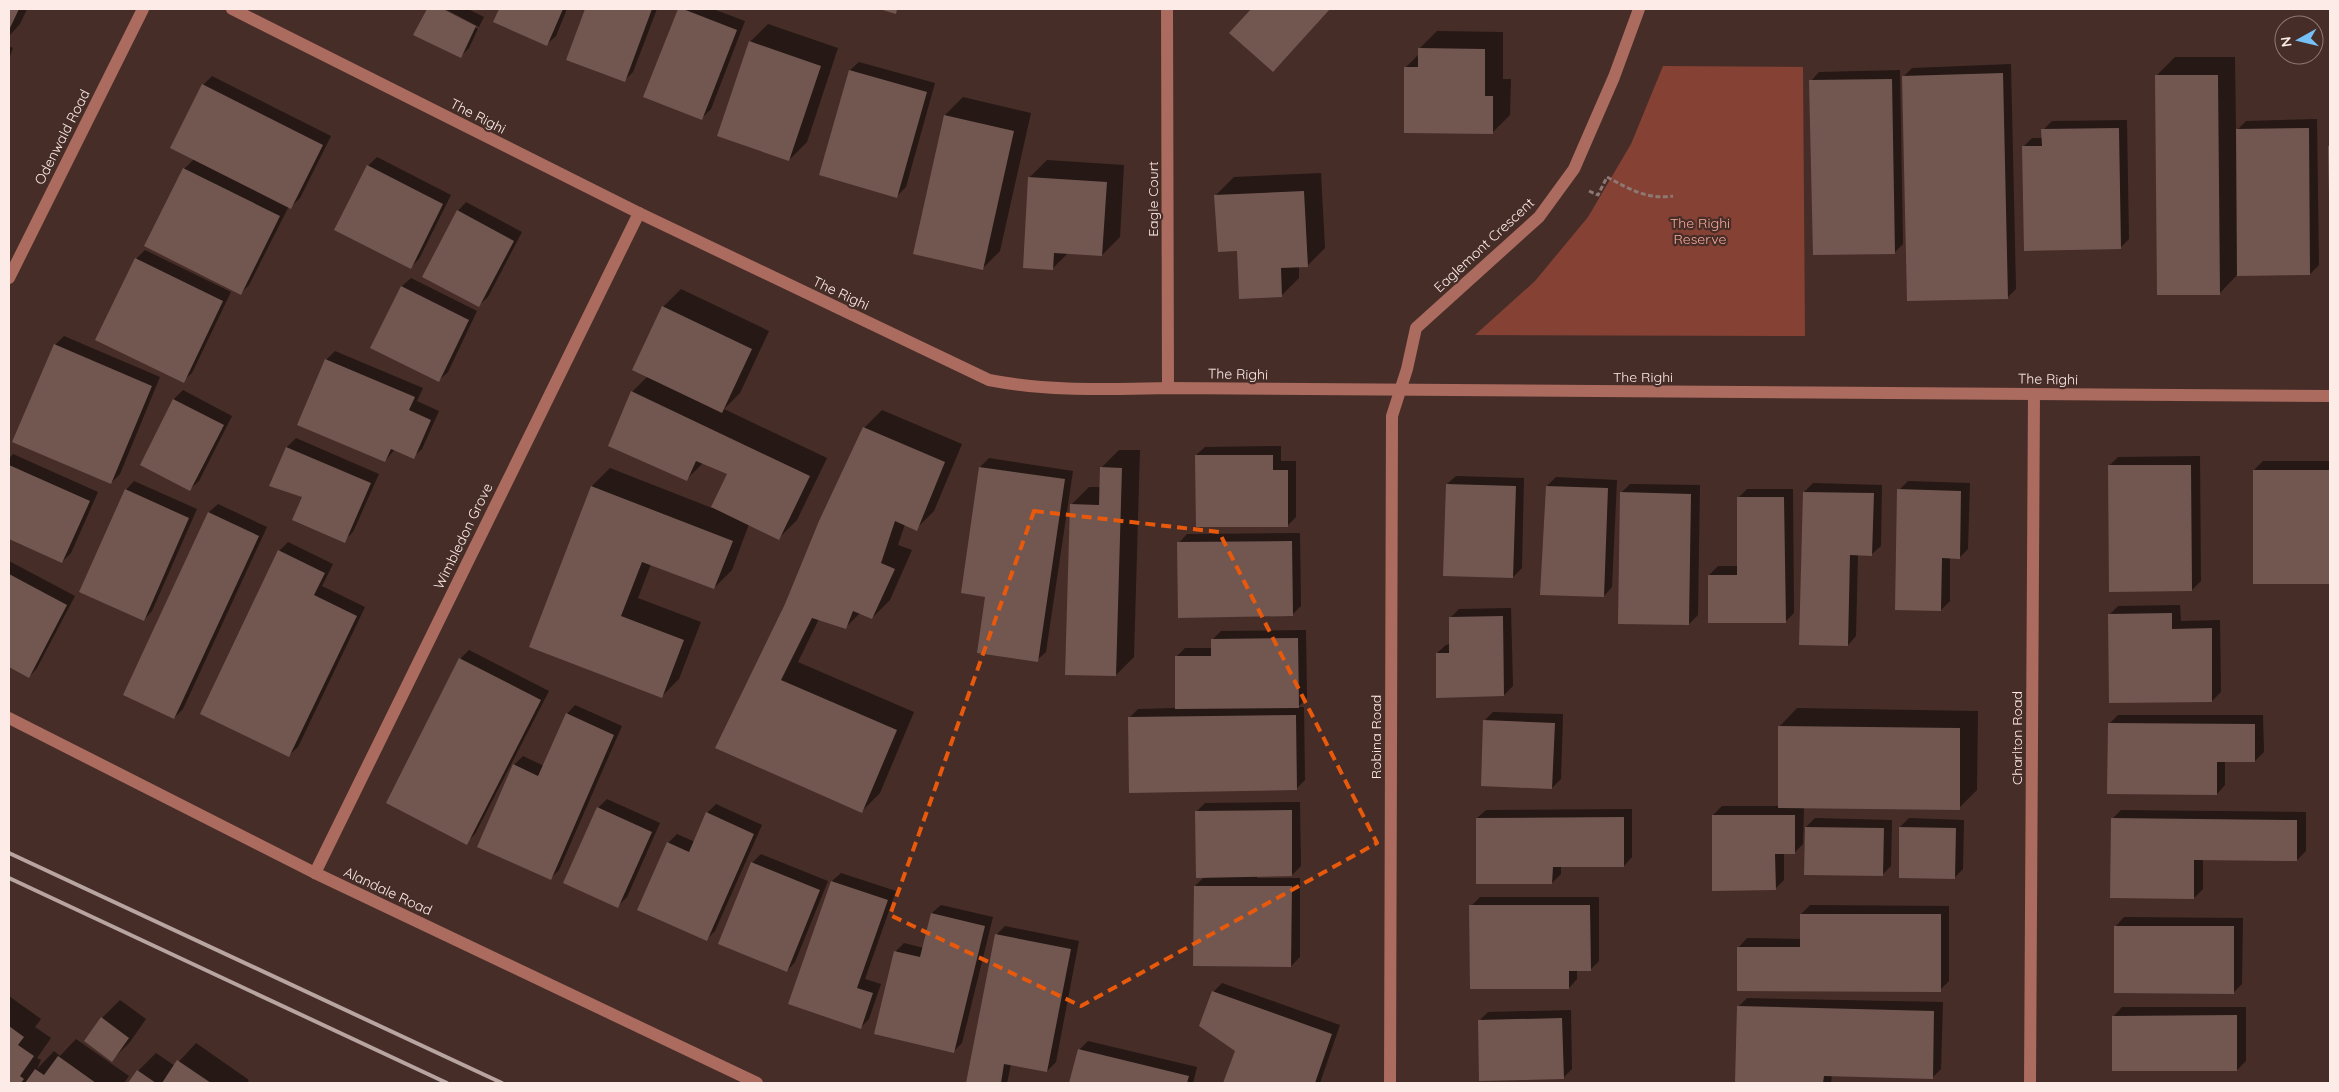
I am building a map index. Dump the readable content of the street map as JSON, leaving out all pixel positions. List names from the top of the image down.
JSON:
{
  "streets": {
    "street": [
      "The Righi",
      "Odenwald Road",
      "Eagle Court",
      "Eaglemont Crescent",
      "Wimbledon Grove",
      "Robina Road",
      "Charlton Road",
      "Alandale Road"
    ]
  },
  "crossings": [
    ["The Righi", "Eagle Court"],
    ["The Righi", "Eaglemont Crescent"],
    ["The Righi", "Wimbledon Grove"],
    ["The Righi", "Robina Road"],
    ["The Righi", "Charlton Road"],
    ["Eaglemont Crescent", "Robina Road"],
    ["Wimbledon Grove", "Alandale Road"]
  ],
  "parks": ["The Righi Reserve"],
  "north": "left"
}
